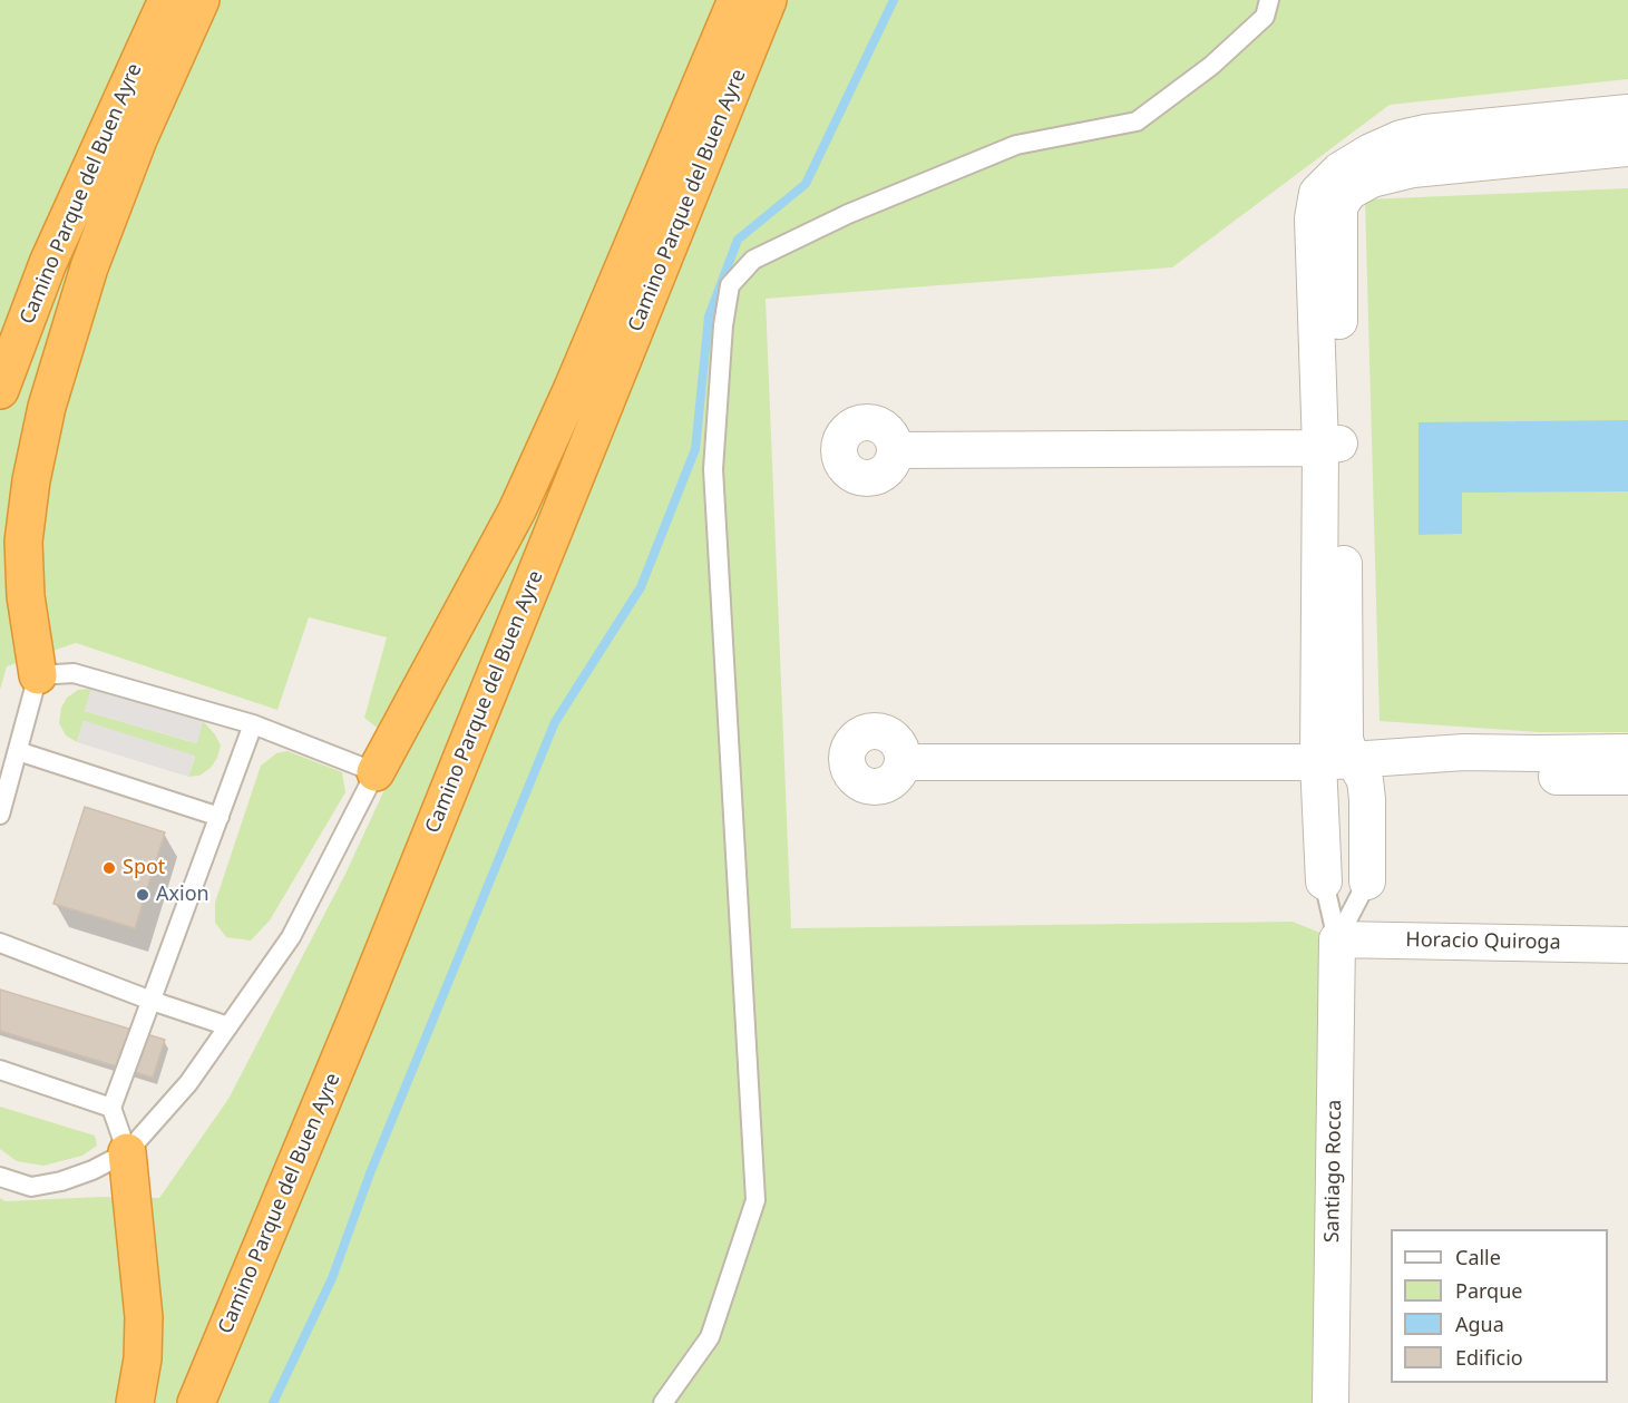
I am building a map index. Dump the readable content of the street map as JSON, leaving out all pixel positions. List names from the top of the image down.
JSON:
{
  "streets": {
    "highway": ["Camino Parque del Buen Ayre"],
    "street": ["Horacio Quiroga", "Santiago Rocca"]
  },
  "crossings": [
    ["Horacio Quiroga", "Santiago Rocca"]
  ],
  "places": ["Spot", "Axion"],
  "legend": [
    "Calle",
    "Parque",
    "Agua",
    "Edificio"
  ]
}
